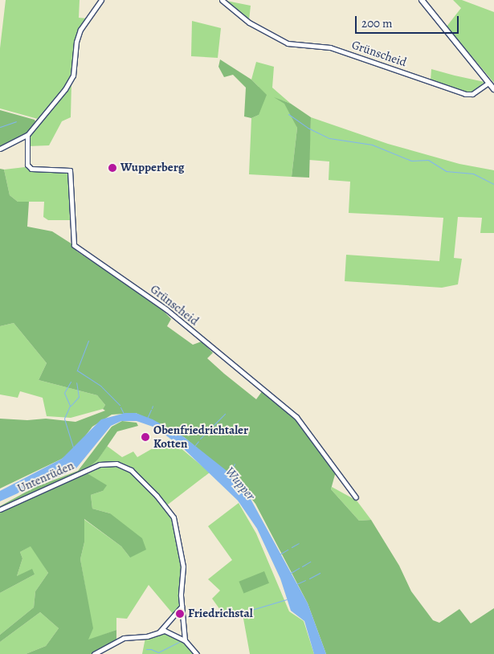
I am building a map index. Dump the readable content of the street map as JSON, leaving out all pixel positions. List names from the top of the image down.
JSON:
{
  "streets": {
    "street": ["Grünscheid", "Untenrüden"]
  },
  "water": ["Wupper"],
  "places": ["Wupperberg", "Obenfriedrichtaler Kotten", "Friedrichstal"],
  "scale_bar": "200 m"
}
